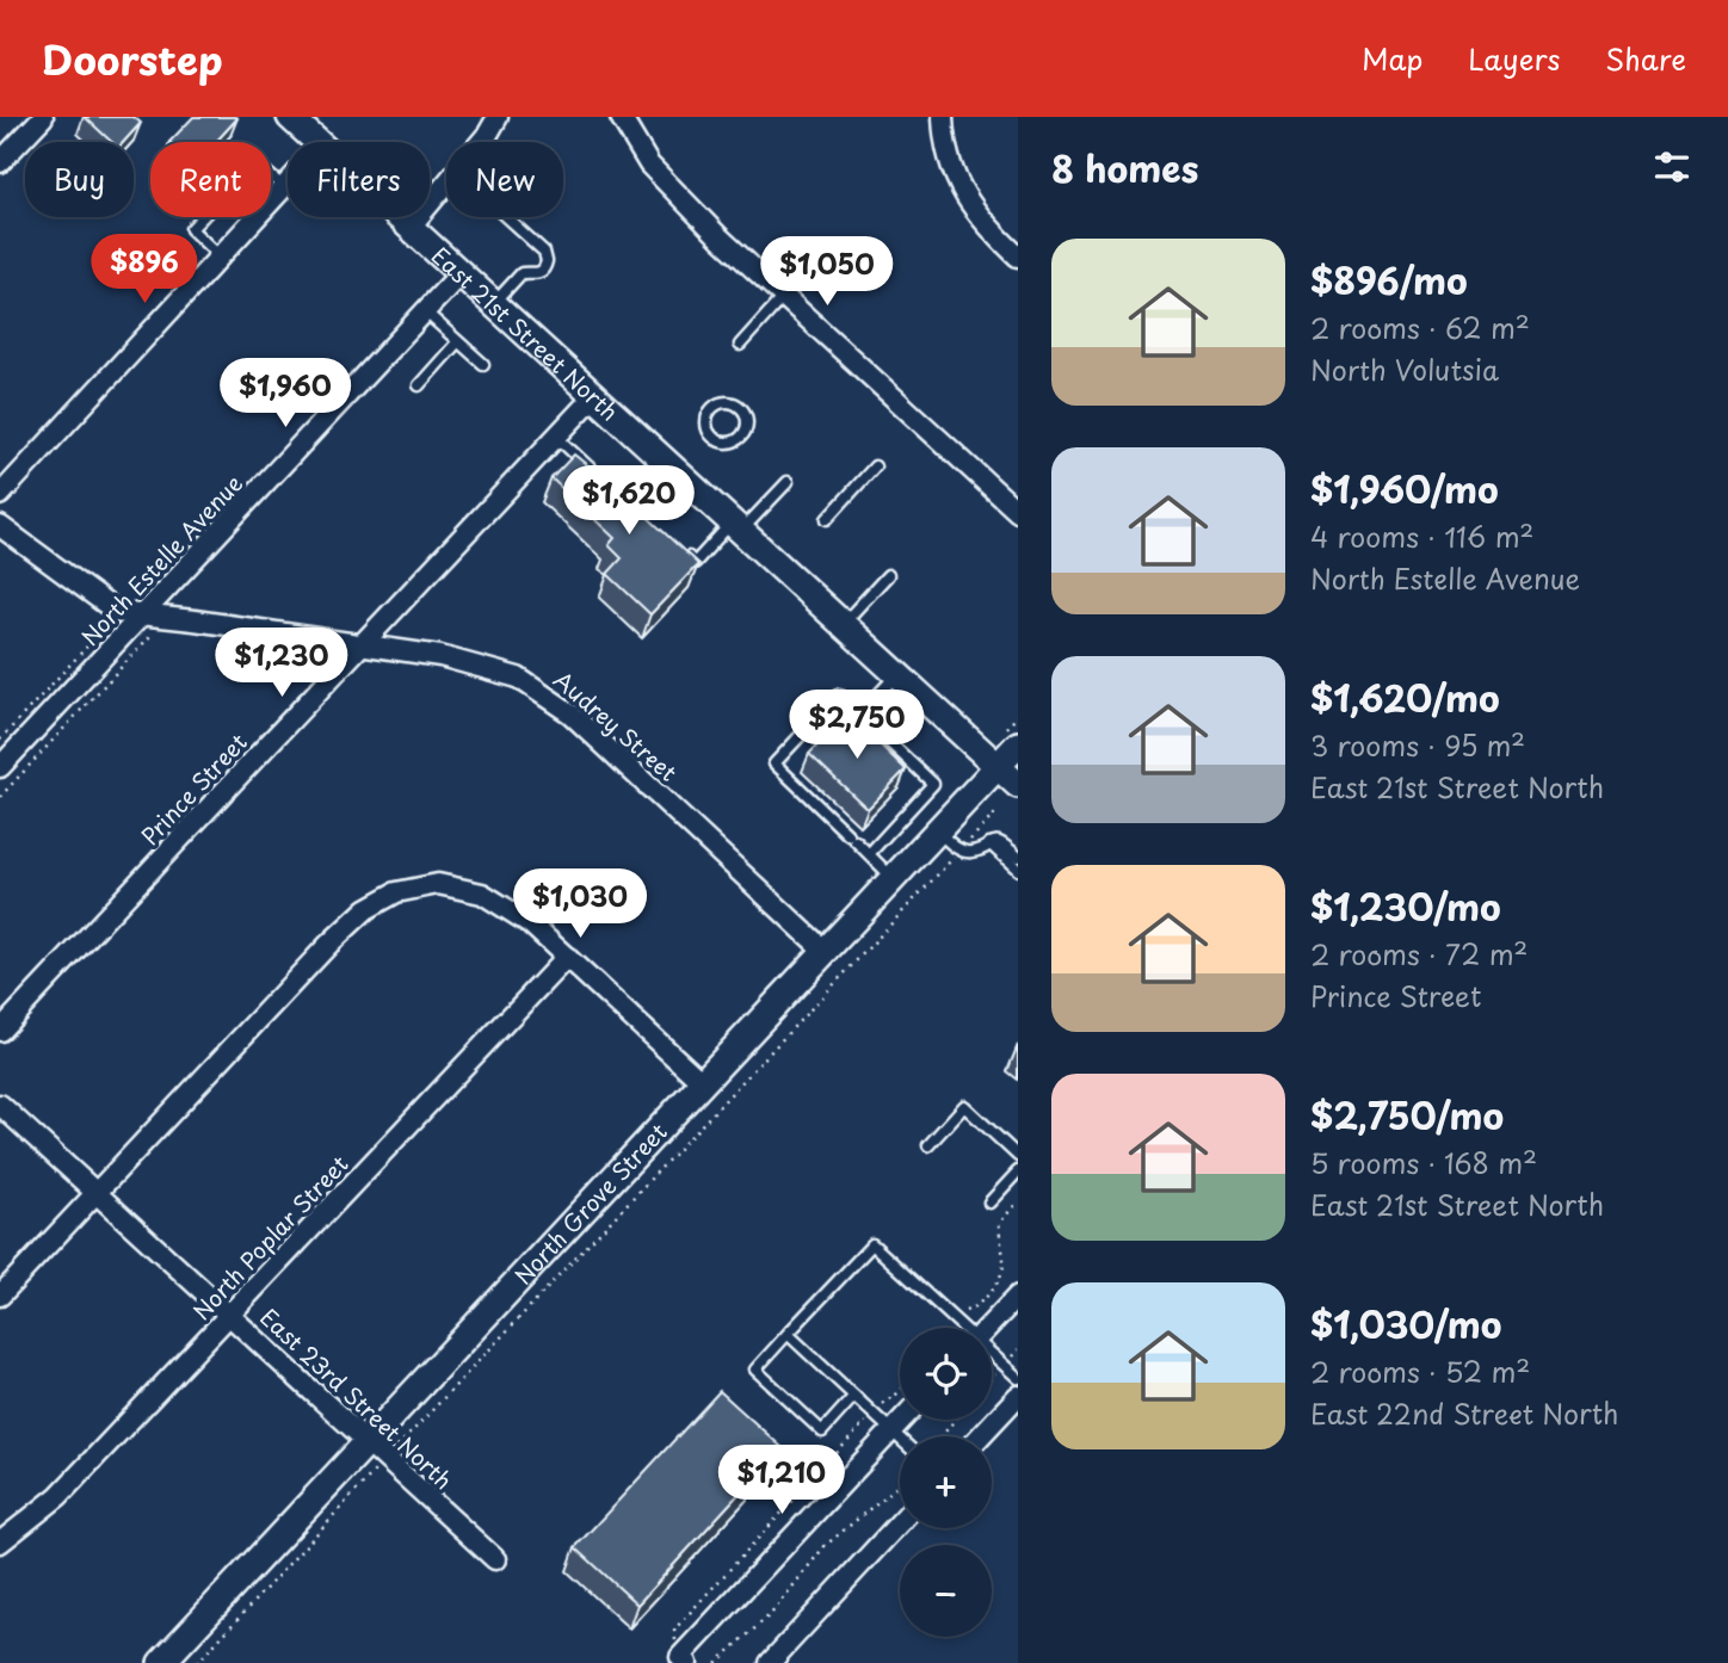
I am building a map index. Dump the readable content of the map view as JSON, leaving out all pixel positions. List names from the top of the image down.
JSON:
{
  "streets": {
    "street": [
      "East 21st Street North",
      "North Estelle Avenue",
      "Audrey Street",
      "Prince Street",
      "North Grove Street",
      "North Poplar Street",
      "East 23rd Street North"
    ]
  },
  "crossings": [
    ["East 21st Street North", "North Estelle Avenue"],
    ["East 21st Street North", "Prince Street"],
    ["East 21st Street North", "North Grove Street"],
    ["North Estelle Avenue", "Audrey Street"],
    ["Audrey Street", "Prince Street"],
    ["Audrey Street", "North Grove Street"],
    ["North Grove Street", "East 23rd Street North"],
    ["North Poplar Street", "East 23rd Street North"]
  ],
  "page": {
    "header": "Doorstep",
    "nav": ["Map", "Layers", "Share"],
    "heading": "8 homes",
    "chip": [
      "Buy",
      "Rent",
      "Filters",
      "New"
    ],
    "list": [
      {
        "name": "$896/mo",
        "note": "2 rooms · 62 m² · North Volutsia"
      },
      {
        "name": "$1,960/mo",
        "note": "4 rooms · 116 m² · North Estelle Avenue"
      },
      {
        "name": "$1,620/mo",
        "note": "3 rooms · 95 m² · East 21st Street North"
      },
      {
        "name": "$1,230/mo",
        "note": "2 rooms · 72 m² · Prince Street"
      },
      {
        "name": "$2,750/mo",
        "note": "5 rooms · 168 m² · East 21st Street North"
      },
      {
        "name": "$1,030/mo",
        "note": "2 rooms · 52 m² · East 22nd Street North"
      }
    ],
    "price": [
      "$896",
      "$1,050",
      "$1,960",
      "$1,620",
      "$1,230",
      "$2,750",
      "$1,030",
      "$1,210"
    ],
    "map_buttons": ["+", "−"]
  }
}
